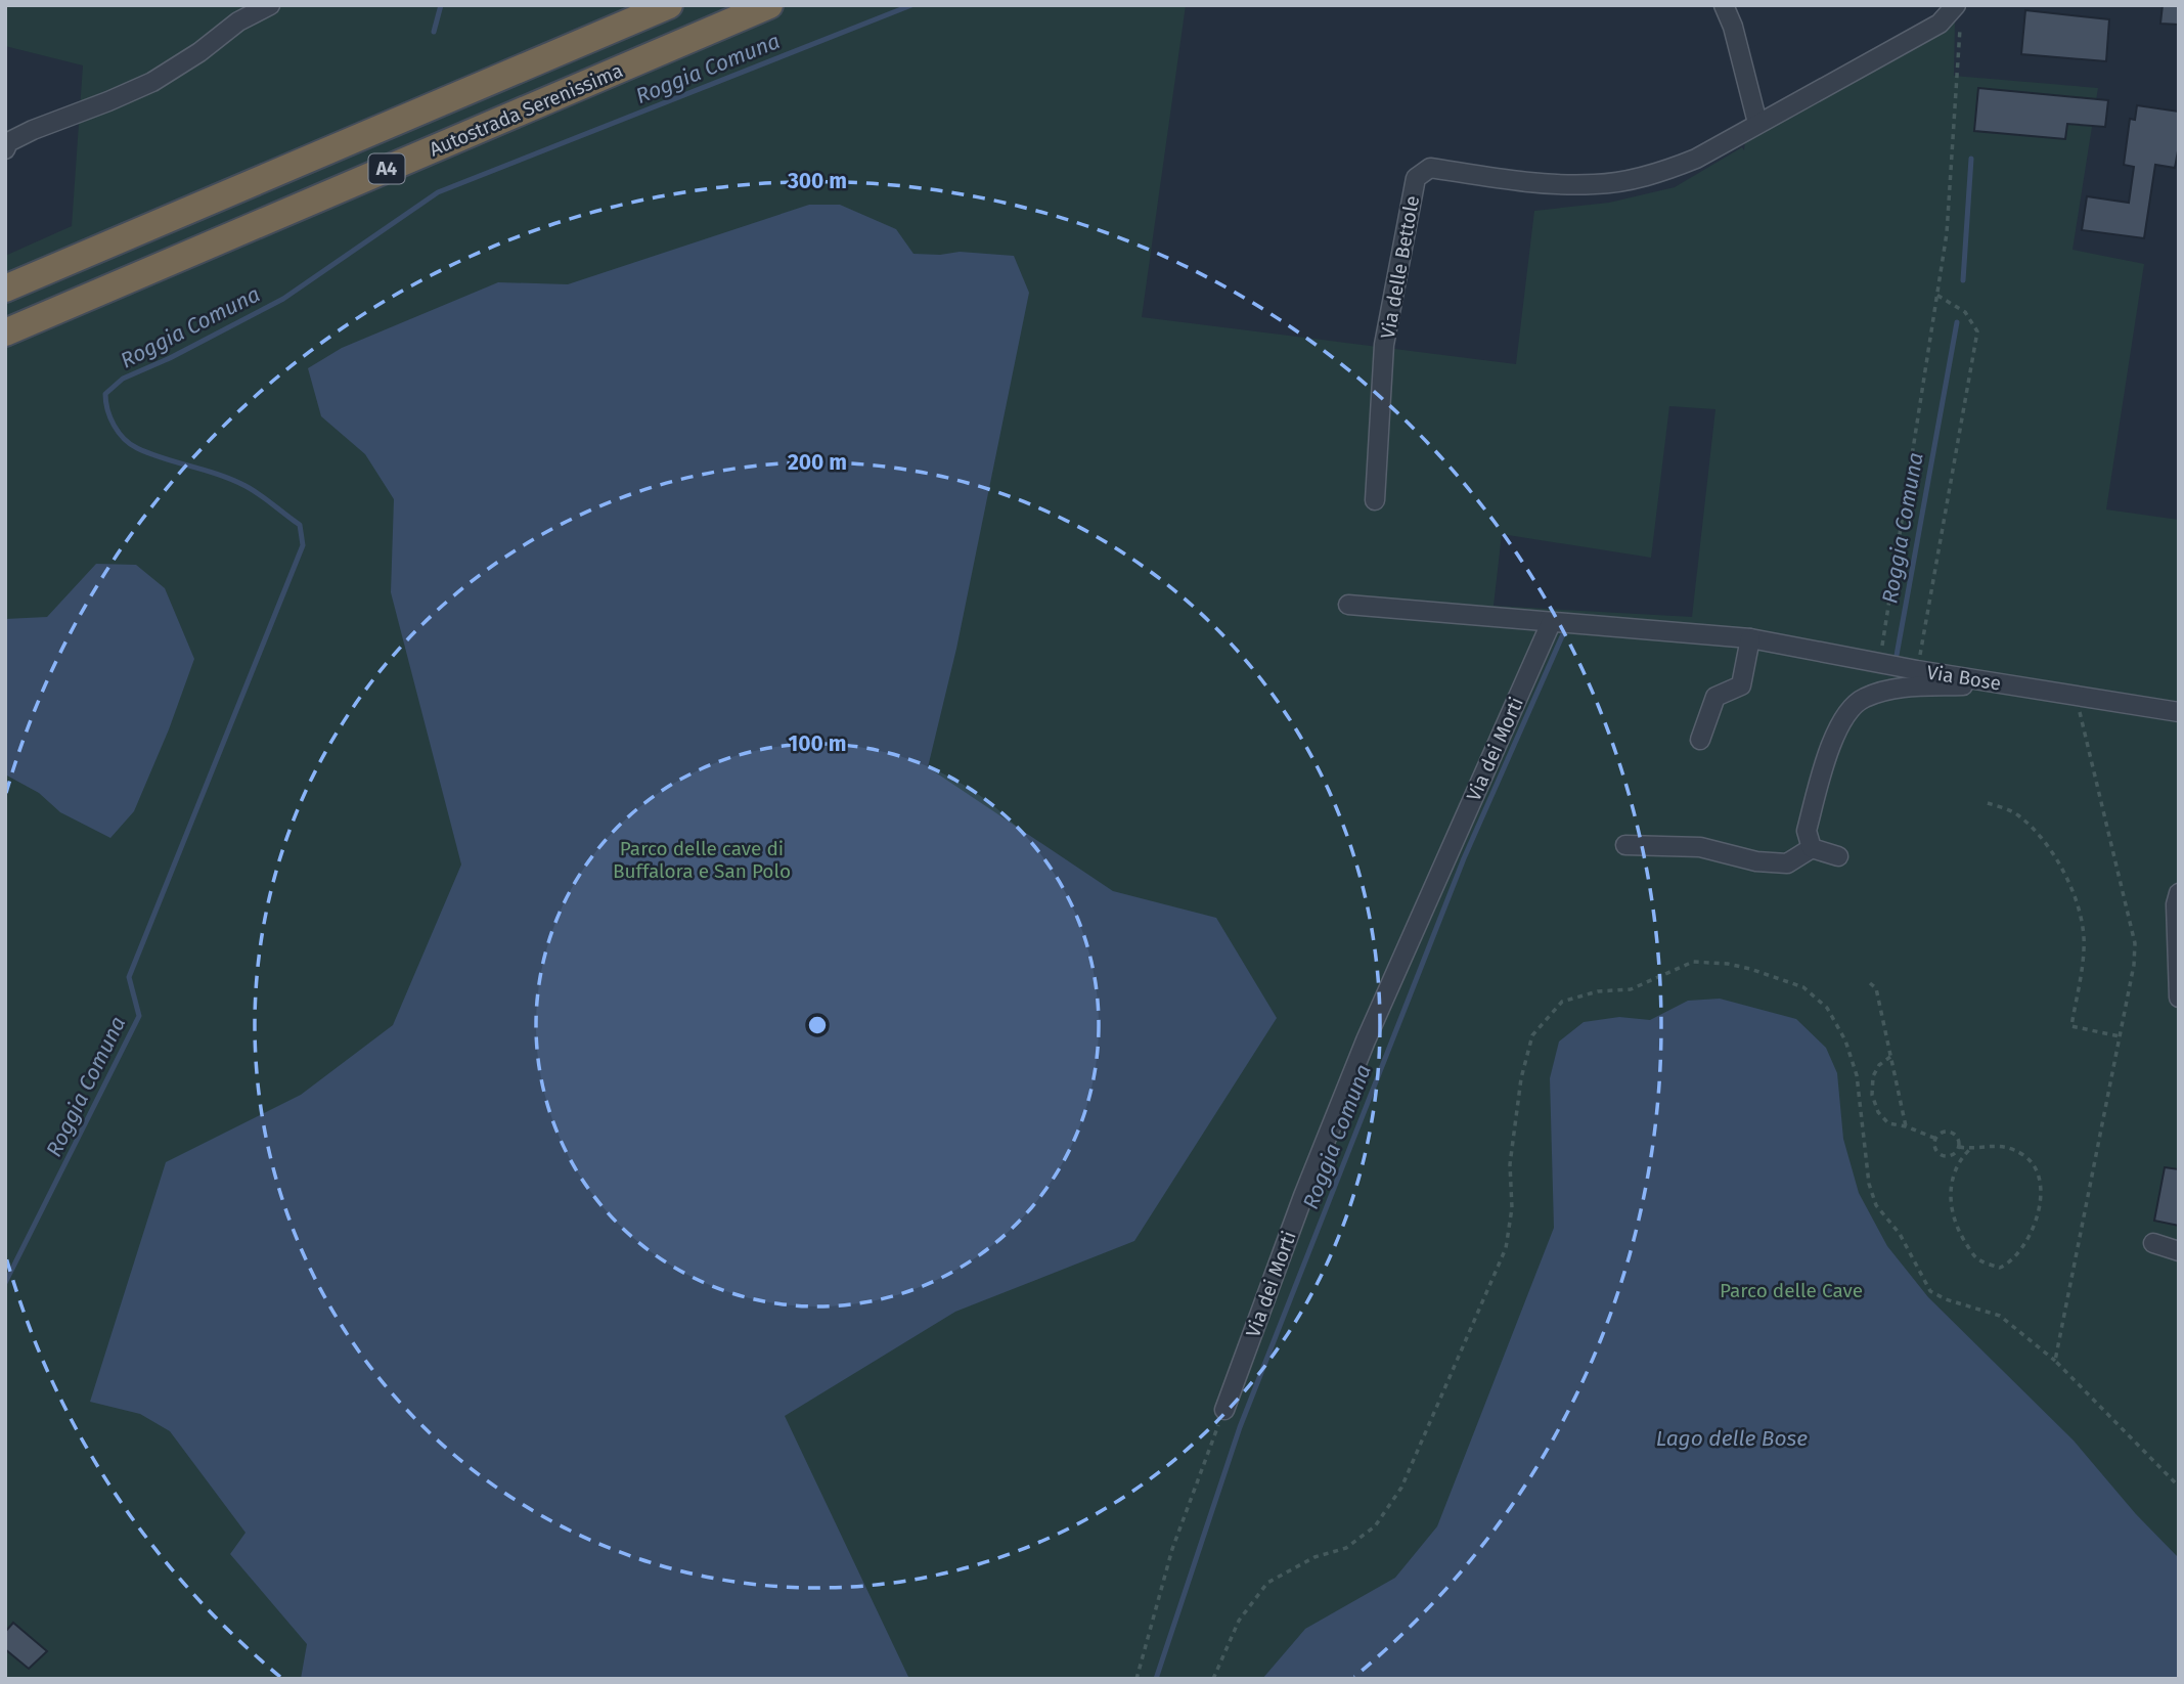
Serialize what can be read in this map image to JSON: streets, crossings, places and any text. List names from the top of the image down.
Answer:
{
  "streets": {
    "highway": ["Autostrada Serenissima", "A4"],
    "street": ["Via delle Bettole", "Via Bose", "Via dei Morti"]
  },
  "crossings": [
    ["Via Bose", "Via dei Morti"]
  ],
  "water": ["Roggia Comuna", "Lago delle Bose"],
  "parks": ["Parco delle cave di Buffalora e San Polo", "Parco delle Cave"],
  "rings": ["300 m", "200 m", "100 m"]
}
